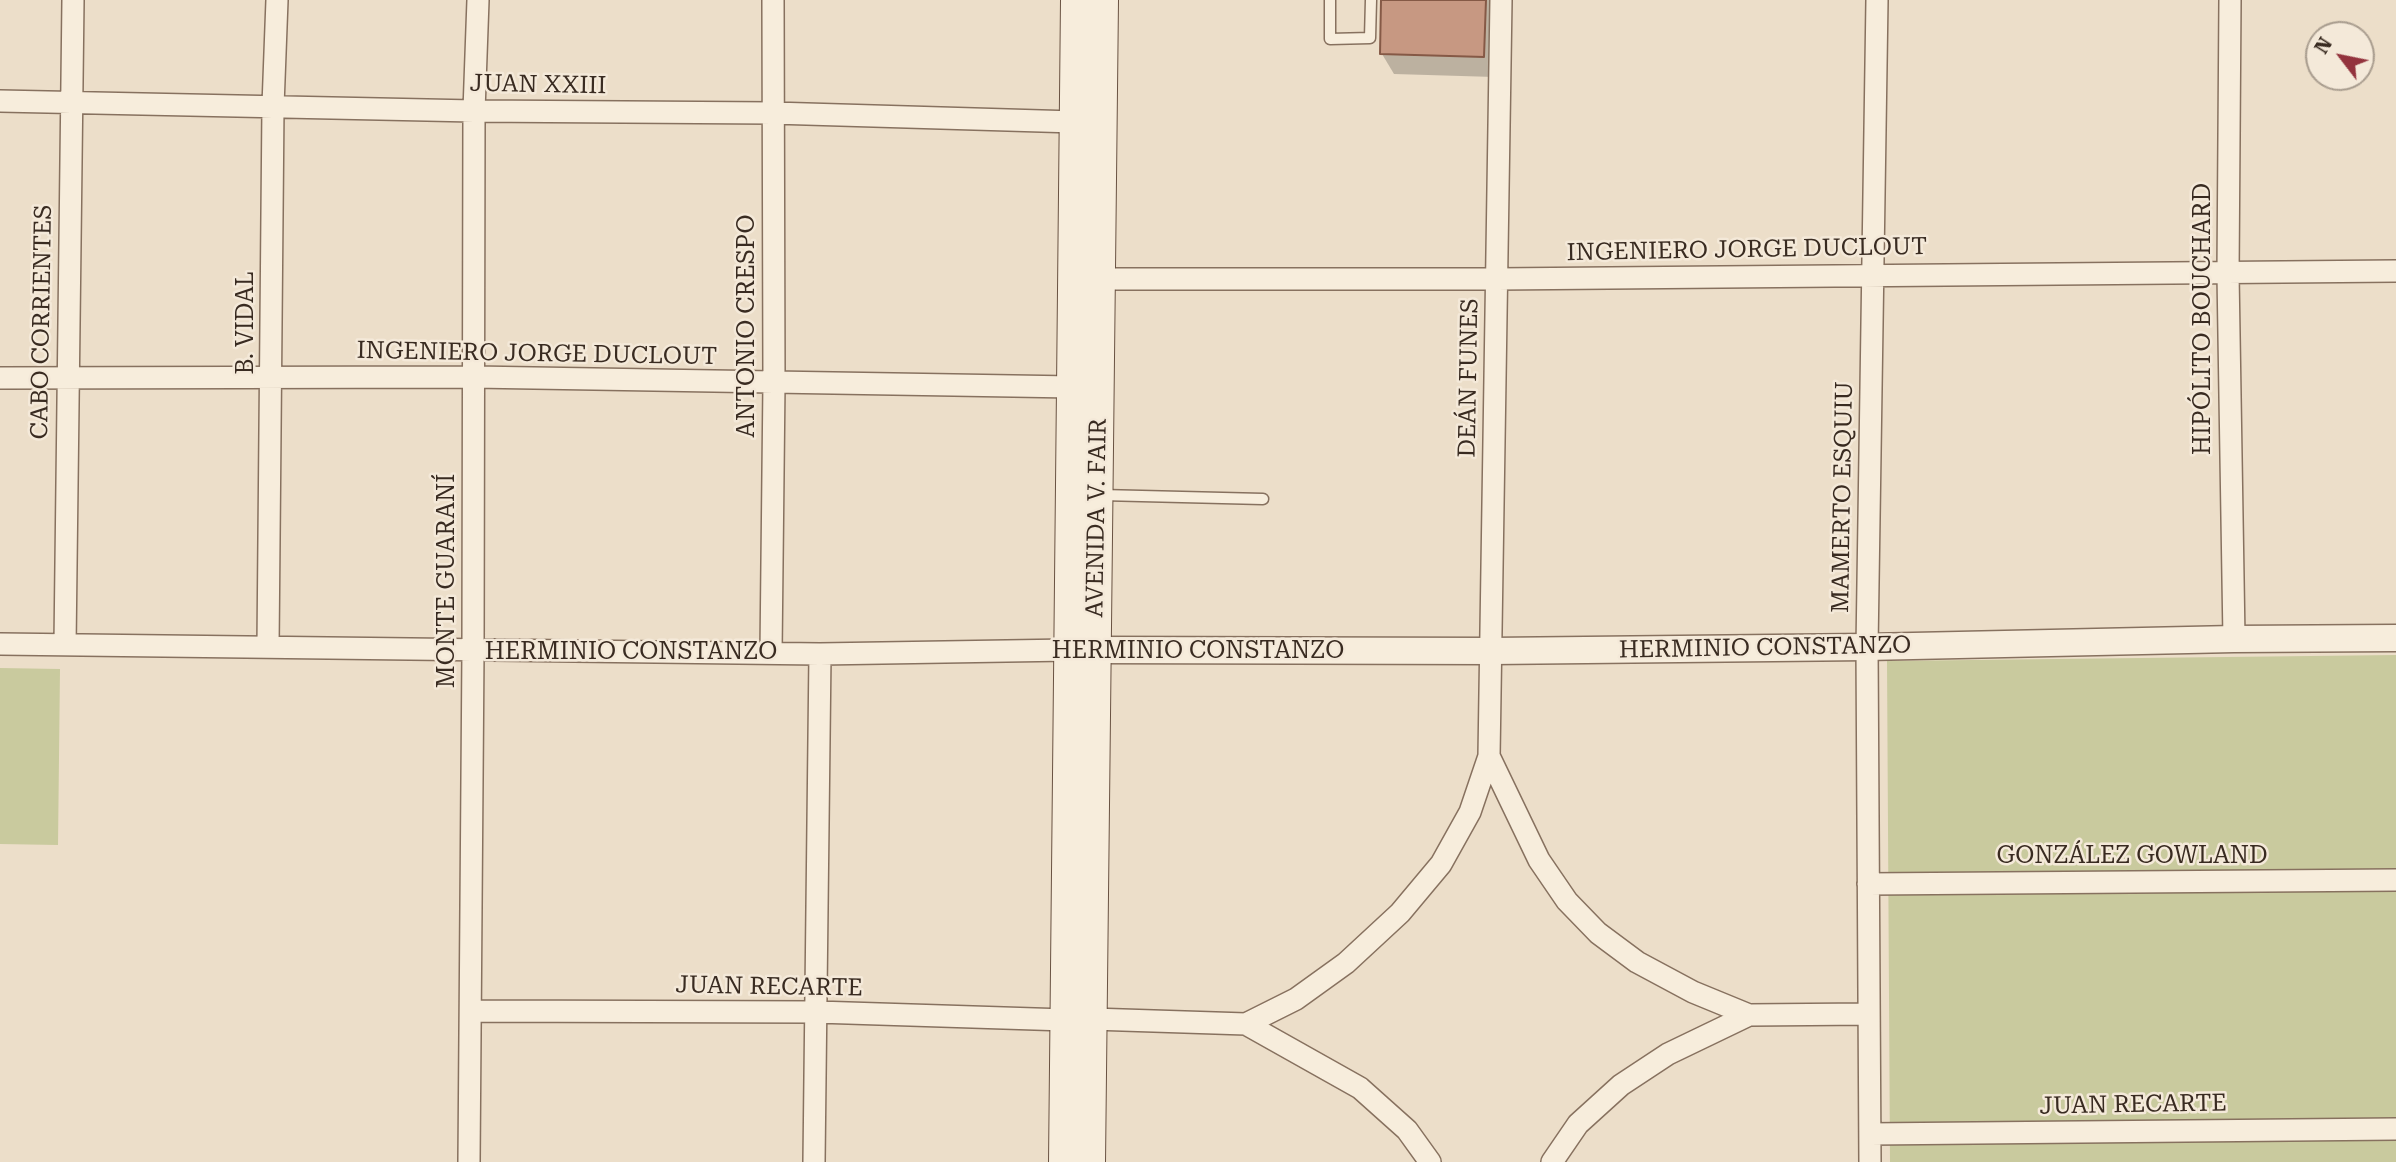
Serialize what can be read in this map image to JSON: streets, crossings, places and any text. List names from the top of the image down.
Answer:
{
  "streets": {
    "main road": ["AVENIDA V. FAIR"],
    "street": [
      "JUAN XXIII",
      "INGENIERO JORGE DUCLOUT",
      "HIPÓLITO BOUCHARD",
      "CABO CORRIENTES",
      "B. VIDAL",
      "ANTONIO CRESPO",
      "DEÁN FUNES",
      "MAMERTO ESQUIU",
      "MONTE GUARANÍ",
      "HERMINIO CONSTANZO",
      "GONZÁLEZ GOWLAND",
      "JUAN RECARTE"
    ]
  },
  "crossings": [
    ["JUAN XXIII", "CABO CORRIENTES"],
    ["JUAN XXIII", "B. VIDAL"],
    ["JUAN XXIII", "ANTONIO CRESPO"],
    ["JUAN XXIII", "AVENIDA V. FAIR"],
    ["JUAN XXIII", "MONTE GUARANÍ"],
    ["INGENIERO JORGE DUCLOUT", "HIPÓLITO BOUCHARD"],
    ["INGENIERO JORGE DUCLOUT", "CABO CORRIENTES"],
    ["INGENIERO JORGE DUCLOUT", "B. VIDAL"],
    ["INGENIERO JORGE DUCLOUT", "ANTONIO CRESPO"],
    ["INGENIERO JORGE DUCLOUT", "DEÁN FUNES"],
    ["INGENIERO JORGE DUCLOUT", "MAMERTO ESQUIU"],
    ["INGENIERO JORGE DUCLOUT", "AVENIDA V. FAIR"],
    ["INGENIERO JORGE DUCLOUT", "MONTE GUARANÍ"],
    ["HIPÓLITO BOUCHARD", "HERMINIO CONSTANZO"],
    ["CABO CORRIENTES", "HERMINIO CONSTANZO"],
    ["B. VIDAL", "HERMINIO CONSTANZO"],
    ["ANTONIO CRESPO", "HERMINIO CONSTANZO"],
    ["DEÁN FUNES", "HERMINIO CONSTANZO"],
    ["MAMERTO ESQUIU", "HERMINIO CONSTANZO"],
    ["MAMERTO ESQUIU", "GONZÁLEZ GOWLAND"],
    ["MAMERTO ESQUIU", "JUAN RECARTE"],
    ["AVENIDA V. FAIR", "HERMINIO CONSTANZO"],
    ["AVENIDA V. FAIR", "JUAN RECARTE"],
    ["MONTE GUARANÍ", "HERMINIO CONSTANZO"],
    ["MONTE GUARANÍ", "JUAN RECARTE"]
  ],
  "north": "top left"
}
